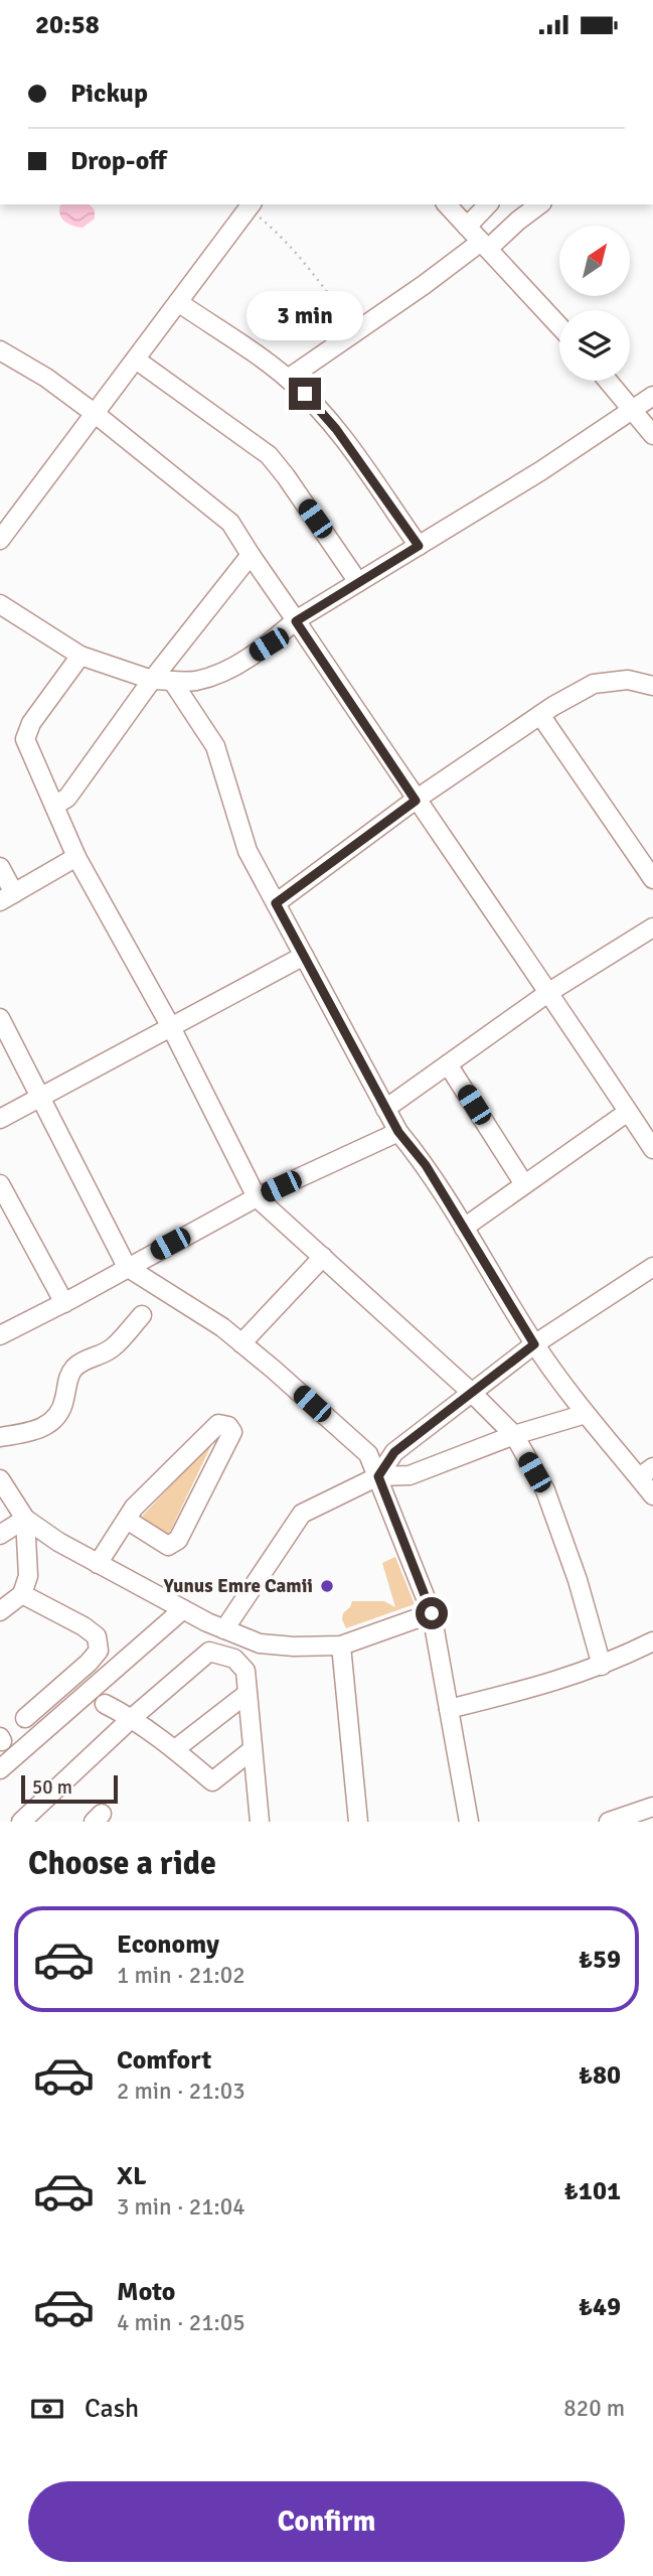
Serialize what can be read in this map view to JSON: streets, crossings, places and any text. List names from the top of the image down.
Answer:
{
  "places": ["Yunus Emre Camii"],
  "scale_bar": "50 m",
  "north": "top right",
  "page": {
    "status": "20:58",
    "banner": ["Pickup", "Drop-off"],
    "bubble": "3 min",
    "scale": "50 m",
    "heading": "Choose a ride",
    "list": [
      {
        "name": "Economy",
        "note": "1 min · 21:02",
        "value": "₺59"
      },
      {
        "name": "Comfort",
        "note": "2 min · 21:03",
        "value": "₺80"
      },
      {
        "name": "XL",
        "note": "3 min · 21:04",
        "value": "₺101"
      },
      {
        "name": "Moto",
        "note": "4 min · 21:05",
        "value": "₺49"
      }
    ],
    "pay": ["Cash", "820 m"],
    "buttons": "Confirm"
  }
}
